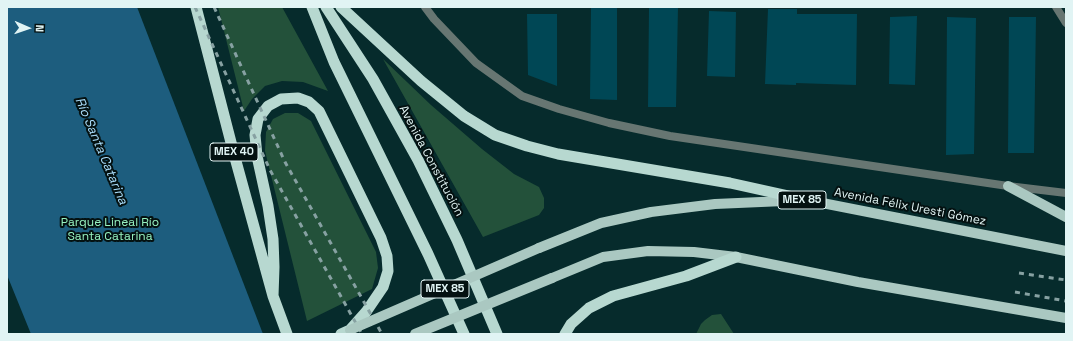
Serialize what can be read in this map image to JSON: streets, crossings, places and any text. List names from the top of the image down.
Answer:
{
  "streets": {
    "highway": ["MEX 40", "Avenida Constitución"],
    "main road": ["MEX 85", "Avenida Félix Uresti Gómez"]
  },
  "water": ["Río Santa Catarina"],
  "parks": ["Parque Lineal Río Santa Catarina"],
  "north": "right"
}
